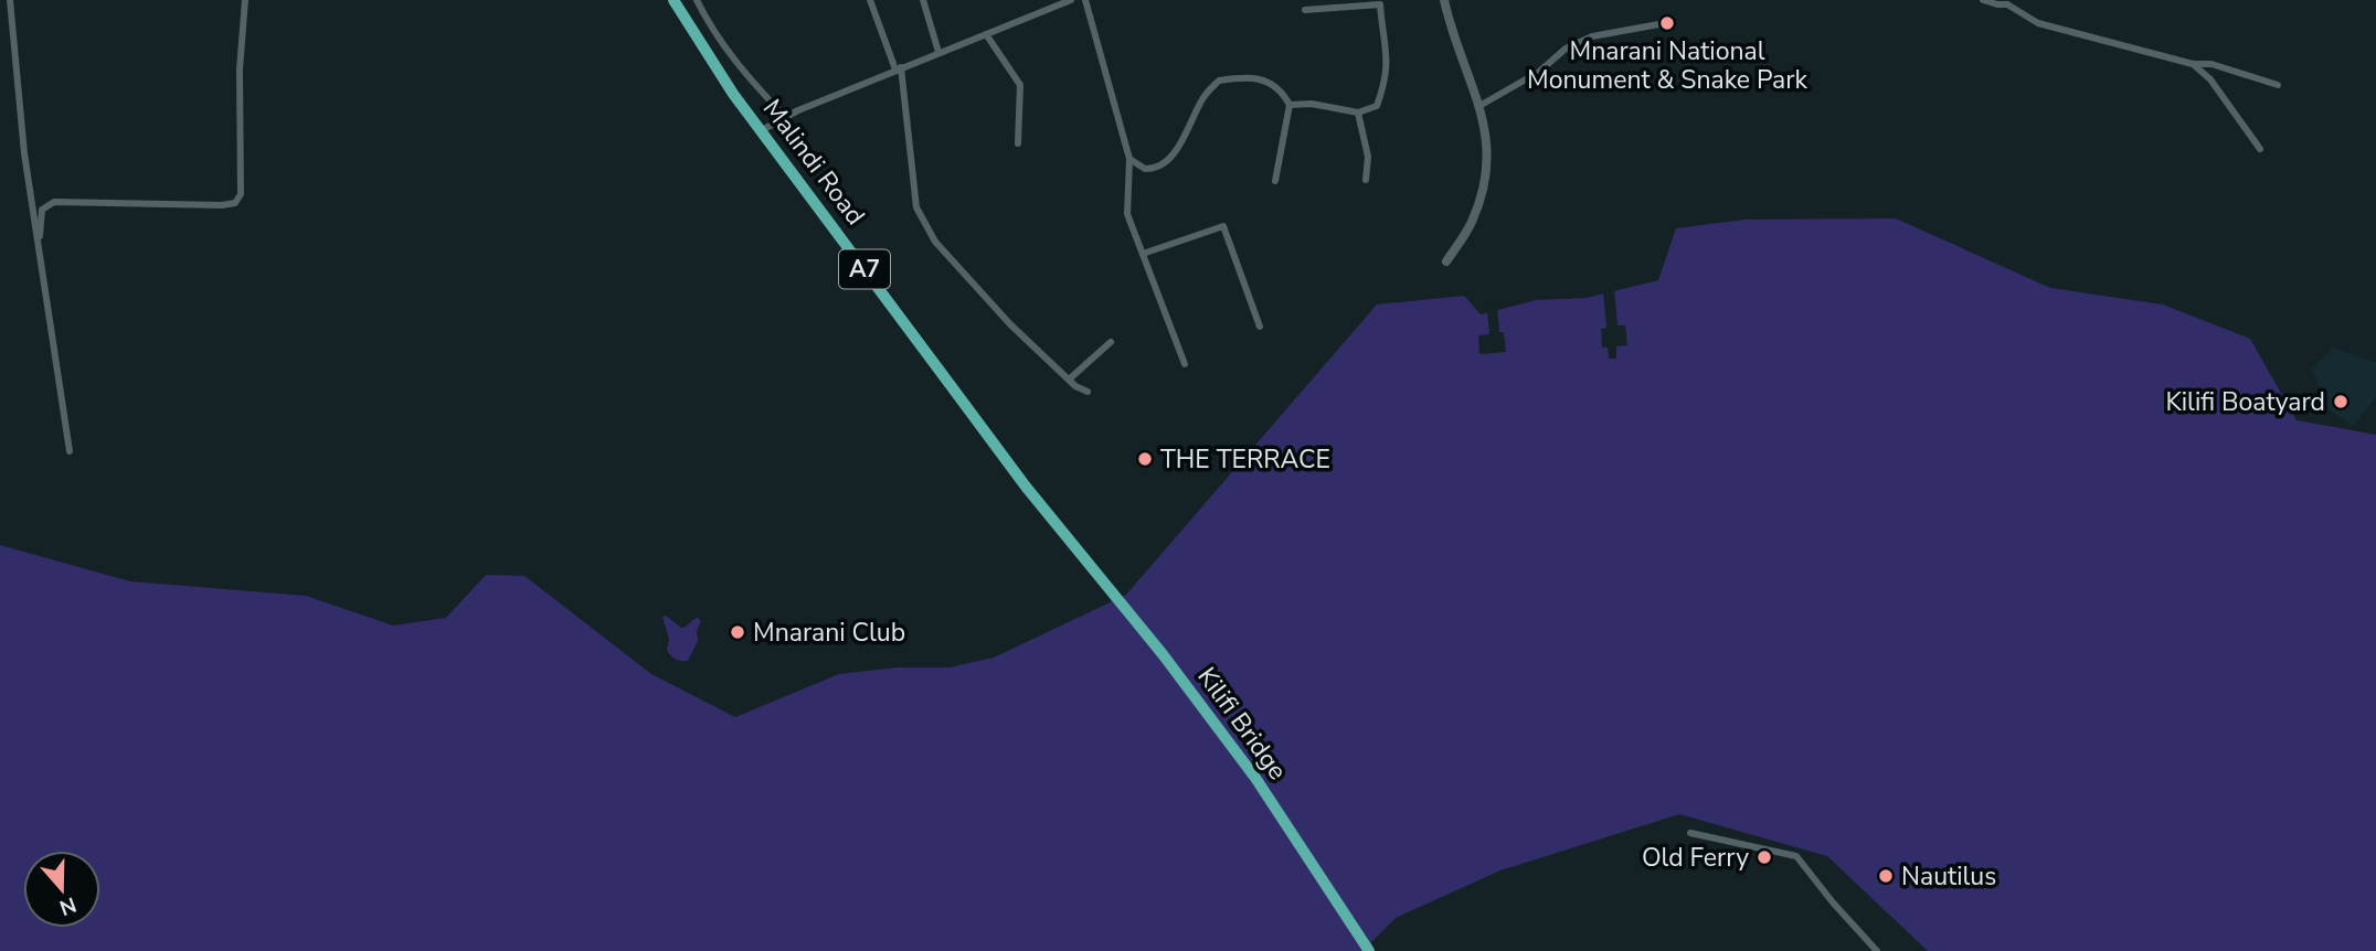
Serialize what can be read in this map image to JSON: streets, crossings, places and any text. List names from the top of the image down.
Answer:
{
  "streets": {
    "highway": ["Malindi Road", "A7", "Kilifi Bridge"]
  },
  "crossings": [
    ["Malindi Road", "Kilifi Bridge"]
  ],
  "places": [
    "Mnarani National Monument & Snake Park",
    "Kilifi Boatyard",
    "THE TERRACE",
    "Mnarani Club",
    "Old Ferry",
    "Nautilus"
  ],
  "north": "bottom"
}
